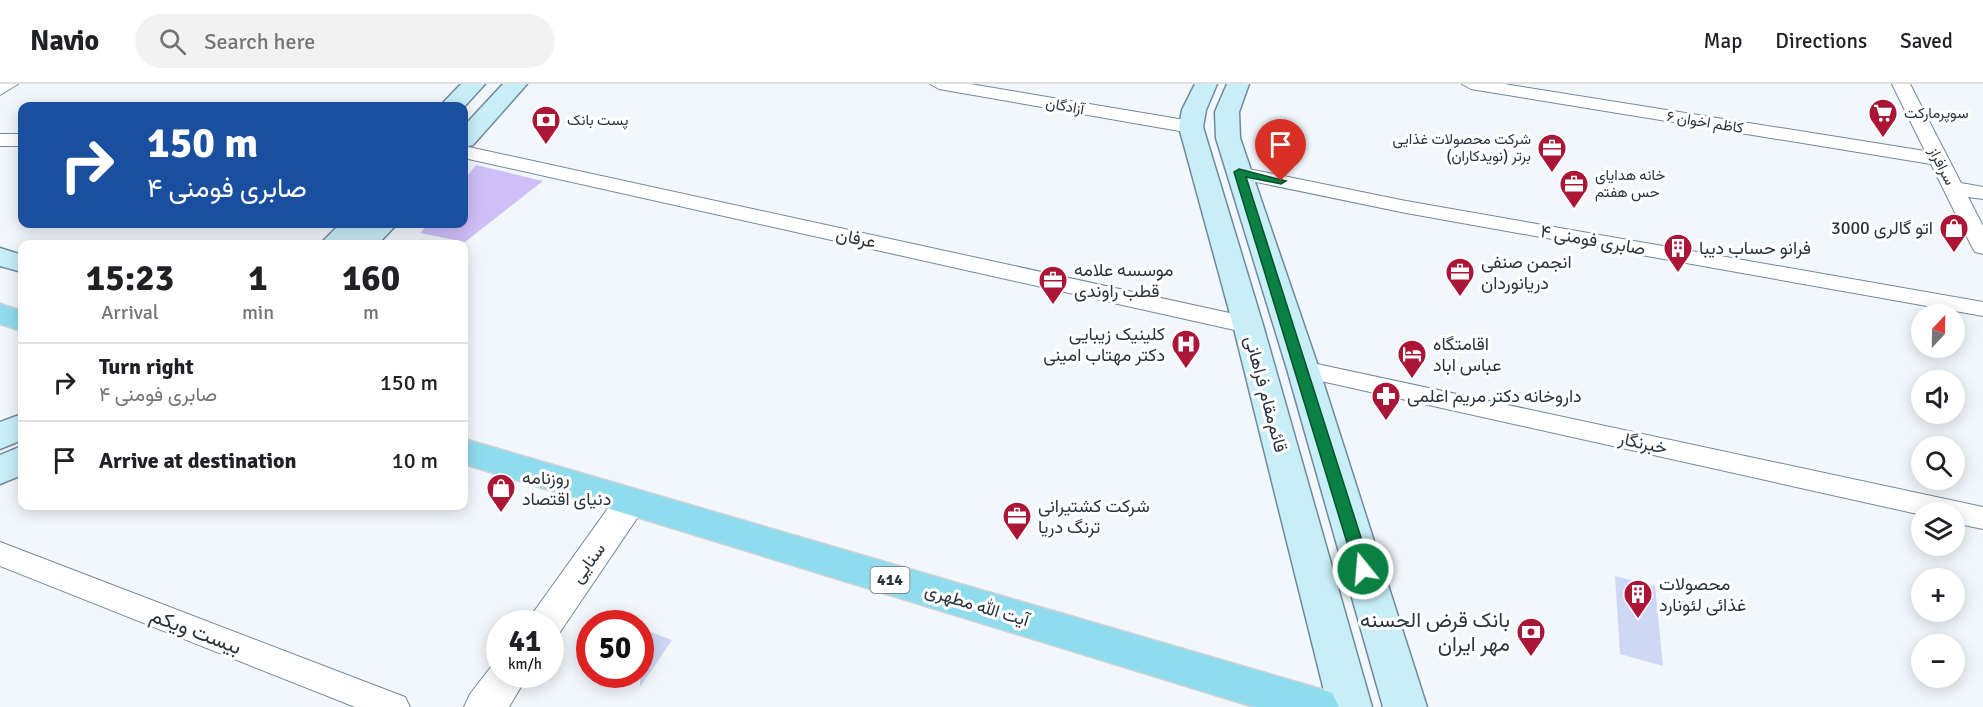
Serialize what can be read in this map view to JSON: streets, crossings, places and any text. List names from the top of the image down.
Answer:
{
  "streets": {
    "main road": ["قائم‌مقام فراهانی", "414", "آیت الله مطهری"],
    "street": [
      "آزادگان",
      "کاظم اخوان ۶",
      "سرافراز",
      "عرفان",
      "صابری فومنی ۴",
      "خبرنگار",
      "سنایی",
      "بیست ویکم"
    ]
  },
  "crossings": [
    ["آزادگان", "قائم‌مقام فراهانی"],
    ["کاظم اخوان ۶", "سرافراز"],
    ["عرفان", "قائم‌مقام فراهانی"],
    ["سنایی", "آیت الله مطهری"]
  ],
  "places": {
    "supermarket": ["سوپرمارکت"],
    "bank": ["پست بانک", "بانک قرض الحسنه مهر ایران"],
    "office": [
      "شرکت محصولات غذایی برتر (نویدکاران)",
      "خانه هدایای حس هفتم",
      "انجمن صنفی دریانوردان",
      "موسسه علامه قطب راوندی",
      "شرکت کشتیرانی ترنگ دریا"
    ],
    "shop": ["اتو گالری 3000", "روزنامه دنیای اقتصاد"],
    "building": ["فرانو حساب دیبا", "محصولات غذائی لئونارد"],
    "hospital": ["کلینیک زیبایی دکتر مهتاب امینی"],
    "hotel": ["اقامتگاه عباس اباد"],
    "pharmacy": ["داروخانه دکتر مریم اعلمی"]
  },
  "north": "top",
  "page": {
    "header": "Navio",
    "search": "Search here",
    "nav": ["Map", "Directions", "Saved"],
    "turn": ["150 m", "صابری فومنی ۴"],
    "eta": [
      "15:23",
      "Arrival",
      "1",
      "min",
      "160",
      "m"
    ],
    "map_buttons": ["+", "−"],
    "list": [
      {
        "name": "Turn right",
        "note": "صابری فومنی ۴",
        "value": "150 m"
      },
      {
        "name": "Arrive at destination",
        "value": "10 m"
      }
    ],
    "speed": "41 km/h",
    "limit": "50"
  }
}
